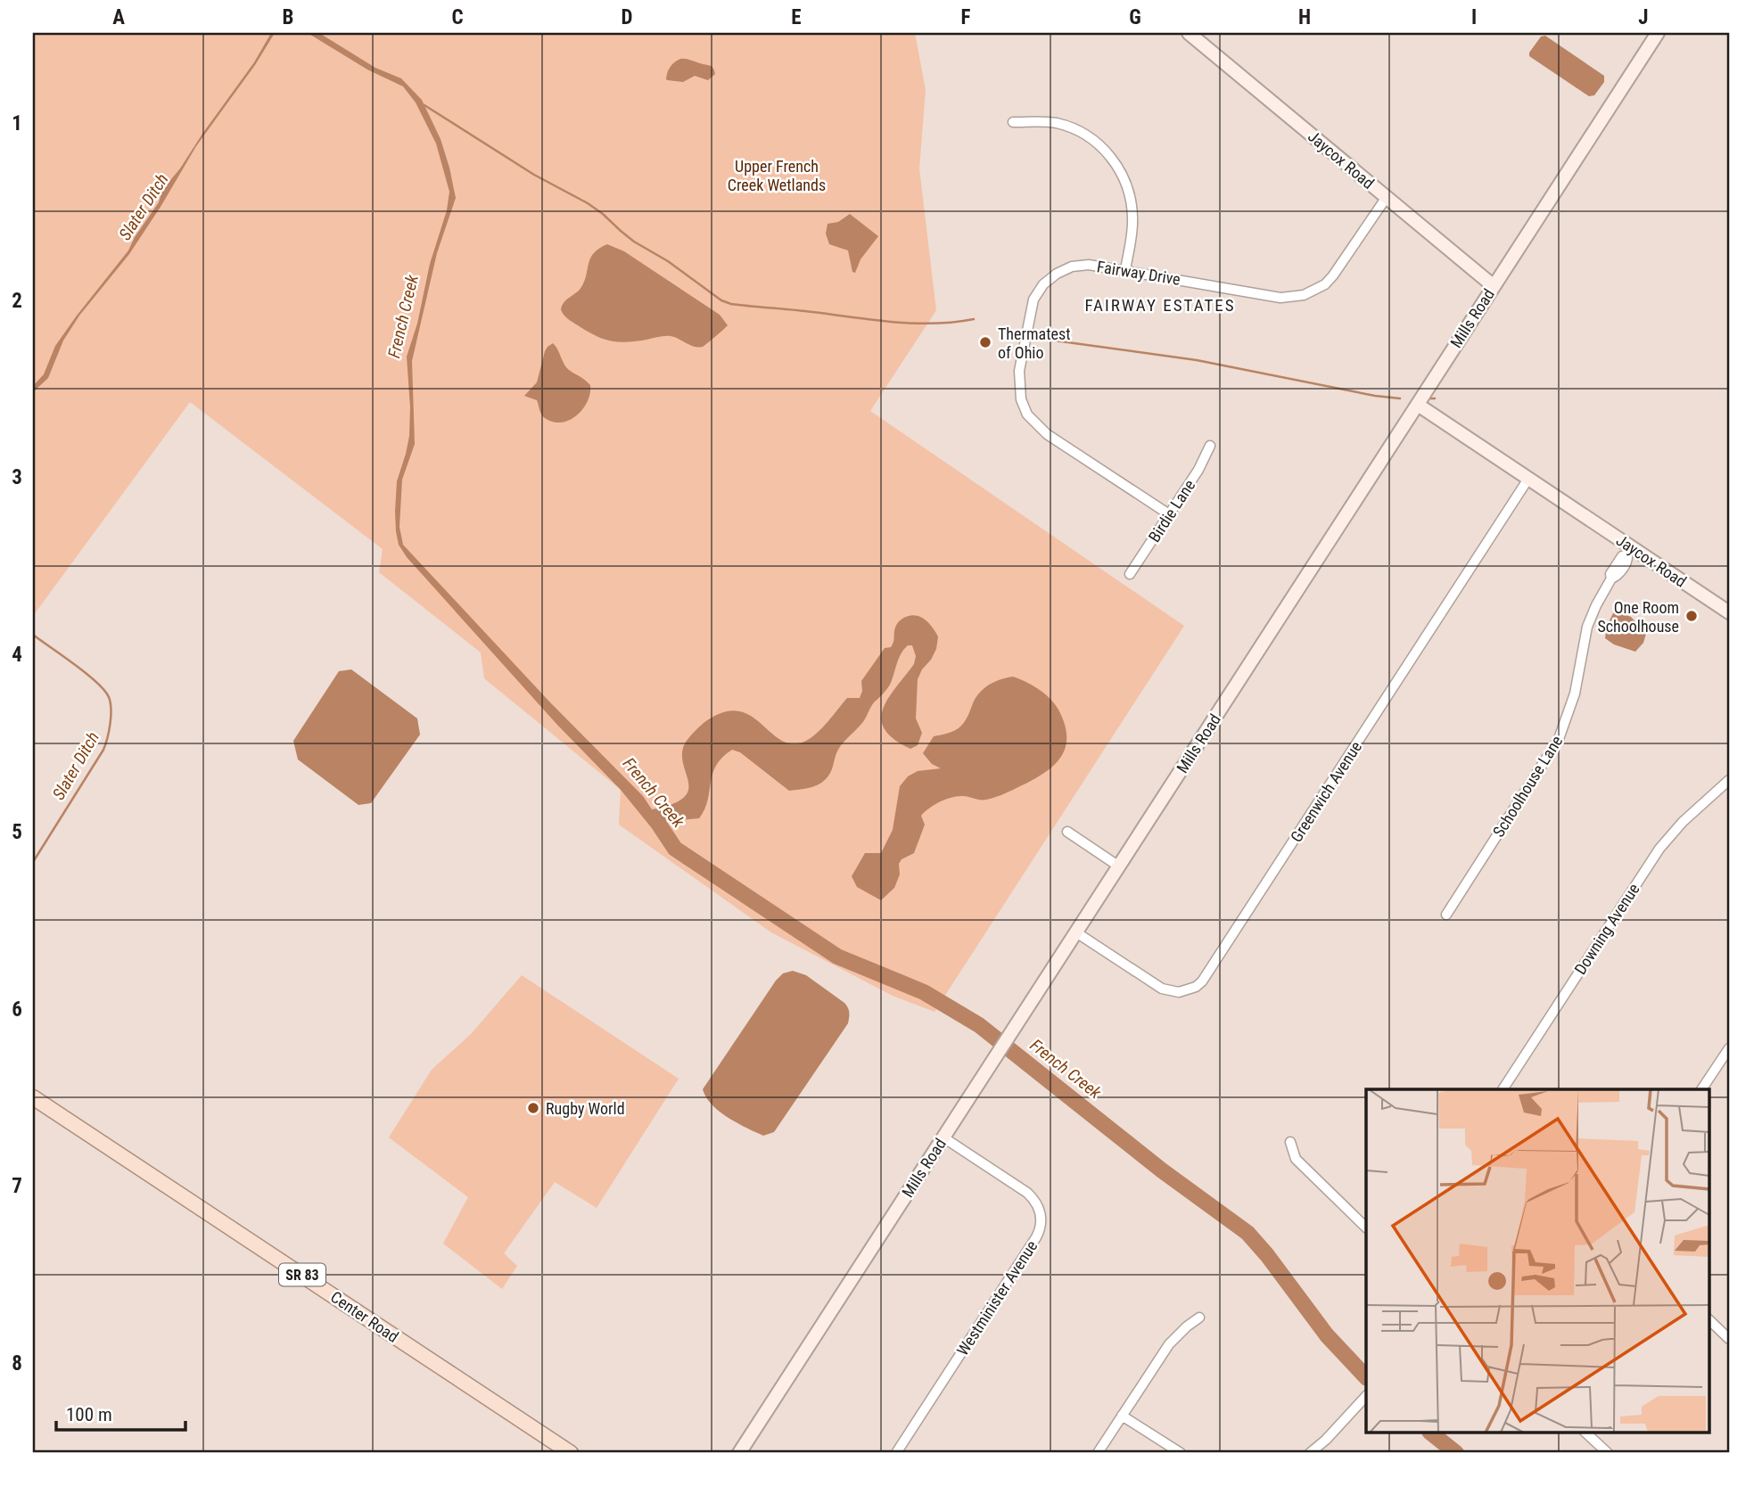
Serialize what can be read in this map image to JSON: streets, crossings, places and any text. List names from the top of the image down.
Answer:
{
  "streets": {
    "main road": ["SR 83", "Center Road"],
    "street": [
      "Jaycox Road",
      "Fairway Drive",
      "Mills Road",
      "Birdie Lane",
      "Schoolhouse Lane",
      "Greenwich Avenue",
      "Downing Avenue",
      "Westminister Avenue"
    ]
  },
  "crossings": [
    ["Jaycox Road", "Fairway Drive"],
    ["Jaycox Road", "Mills Road"],
    ["Jaycox Road", "Schoolhouse Lane"],
    ["Jaycox Road", "Greenwich Avenue"],
    ["Fairway Drive", "Birdie Lane"],
    ["Mills Road", "Greenwich Avenue"],
    ["Mills Road", "Westminister Avenue"]
  ],
  "districts": ["FAIRWAY ESTATES"],
  "water": ["Slater Ditch", "French Creek"],
  "parks": ["Upper French Creek Wetlands"],
  "places": ["Thermatest of Ohio", "One Room Schoolhouse", "Rugby World"],
  "scale_bar": "100 m",
  "grid": {
    "columns": [
      "A",
      "B",
      "C",
      "D",
      "E",
      "F",
      "G",
      "H",
      "I",
      "J"
    ],
    "rows": [
      "1",
      "2",
      "3",
      "4",
      "5",
      "6",
      "7",
      "8"
    ]
  }
}
